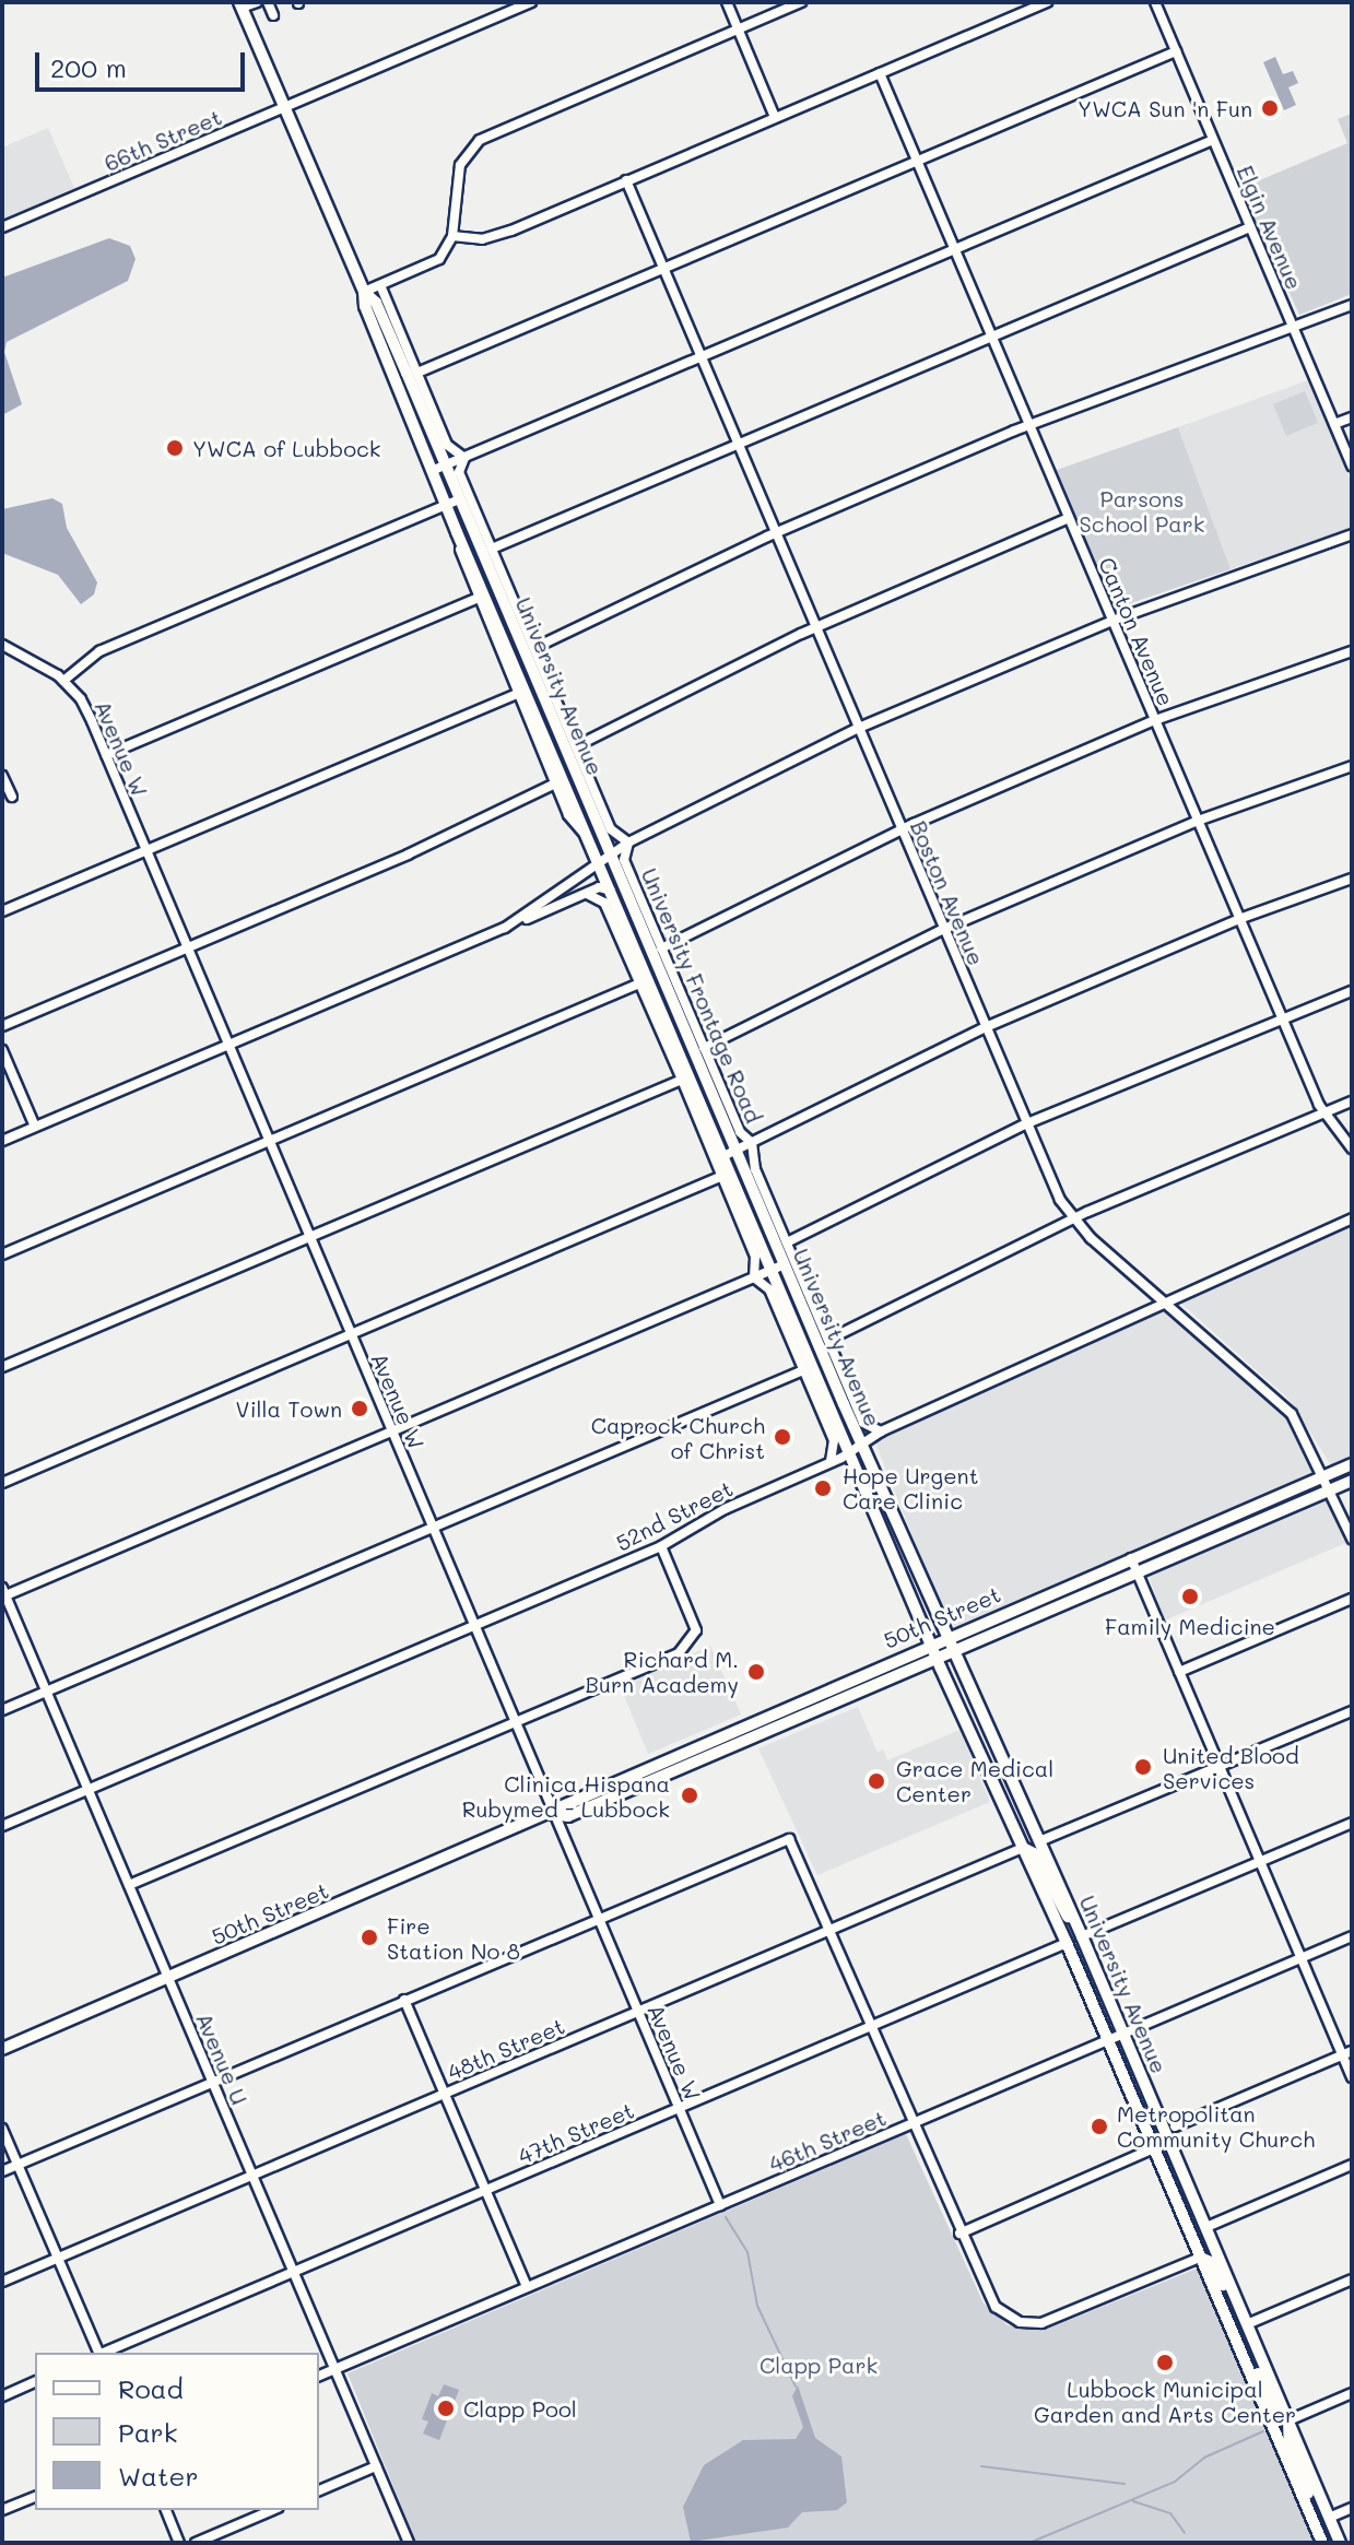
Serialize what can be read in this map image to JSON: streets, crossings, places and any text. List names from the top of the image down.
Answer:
{
  "streets": {
    "main road": ["University Avenue", "50th Street"],
    "street": [
      "66th Street",
      "Elgin Avenue",
      "Canton Avenue",
      "Avenue W",
      "Boston Avenue",
      "University Frontage Road",
      "52nd Street",
      "48th Street",
      "Avenue U",
      "47th Street",
      "46th Street"
    ]
  },
  "crossings": [
    ["66th Street", "University Avenue"],
    ["University Avenue", "52nd Street"],
    ["University Avenue", "50th Street"],
    ["University Avenue", "48th Street"],
    ["University Avenue", "47th Street"],
    ["University Avenue", "46th Street"],
    ["Avenue W", "52nd Street"],
    ["Avenue W", "50th Street"],
    ["Avenue W", "48th Street"],
    ["Avenue W", "47th Street"],
    ["Avenue W", "46th Street"],
    ["Boston Avenue", "52nd Street"],
    ["Boston Avenue", "50th Street"],
    ["University Frontage Road", "52nd Street"],
    ["52nd Street", "Avenue U"],
    ["50th Street", "Avenue U"],
    ["48th Street", "Avenue U"],
    ["Avenue U", "47th Street"],
    ["Avenue U", "46th Street"]
  ],
  "parks": ["Parsons School Park", "Clapp Park"],
  "places": [
    "YWCA Sun 'n Fun",
    "YWCA of Lubbock",
    "Villa Town",
    "Caprock Church of Christ",
    "Hope Urgent Care Clinic",
    "Family Medicine",
    "Richard M. Burn Academy",
    "United Blood Services",
    "Grace Medical Center",
    "Clinica Hispana Rubymed - Lubbock",
    "Fire Station No 8",
    "Metropolitan Community Church",
    "Lubbock Municipal Garden and Arts Center",
    "Clapp Pool"
  ],
  "legend": ["Road", "Park", "Water"],
  "scale_bar": "200 m"
}
